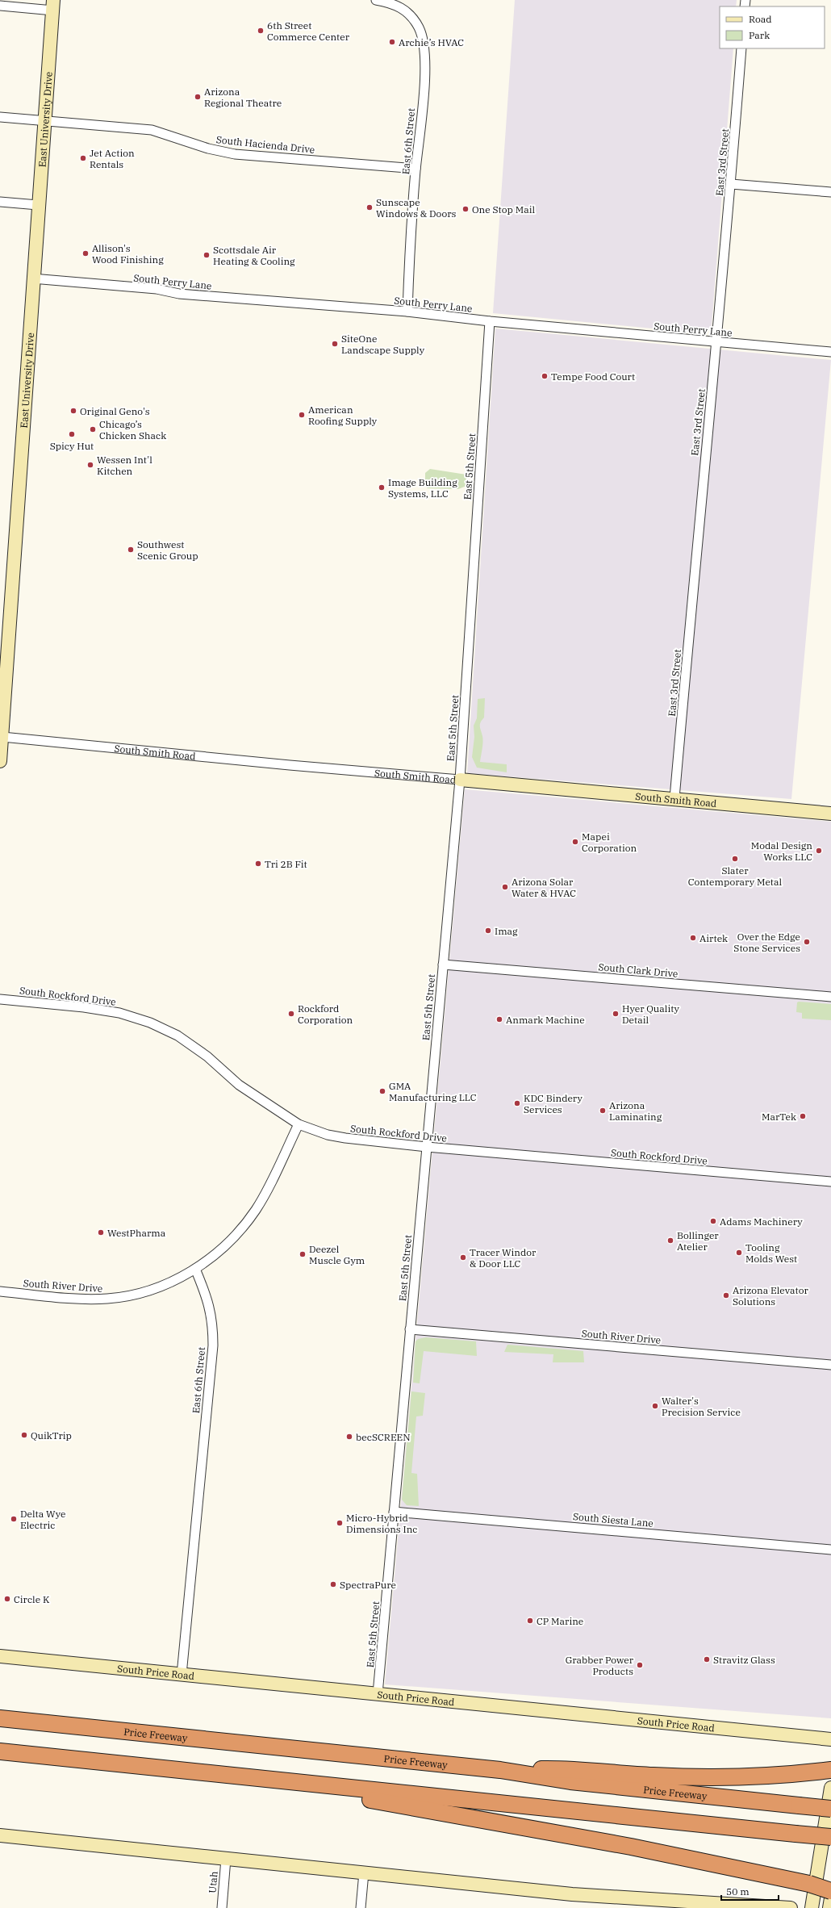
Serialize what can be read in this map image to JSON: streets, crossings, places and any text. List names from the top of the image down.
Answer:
{
  "streets": {
    "highway": ["Price Freeway"],
    "main road": ["East University Drive", "South Smith Road", "South Price Road"],
    "street": [
      "East 6th Street",
      "South Hacienda Drive",
      "East 3rd Street",
      "South Perry Lane",
      "East 5th Street",
      "South Clark Drive",
      "South Rockford Drive",
      "South River Drive",
      "South Siesta Lane",
      "Utah"
    ]
  },
  "crossings": [
    ["East University Drive", "South Hacienda Drive"],
    ["East University Drive", "South Perry Lane"],
    ["East University Drive", "South Smith Road"],
    ["East 6th Street", "South Hacienda Drive"],
    ["East 6th Street", "South Perry Lane"],
    ["East 6th Street", "South River Drive"],
    ["East 6th Street", "South Price Road"],
    ["East 3rd Street", "South Perry Lane"],
    ["East 3rd Street", "South Smith Road"],
    ["South Perry Lane", "East 5th Street"],
    ["East 5th Street", "South Smith Road"],
    ["East 5th Street", "South Clark Drive"],
    ["East 5th Street", "South Rockford Drive"],
    ["East 5th Street", "South River Drive"],
    ["East 5th Street", "South Siesta Lane"],
    ["East 5th Street", "South Price Road"]
  ],
  "places": [
    "6th Street Commerce Center",
    "Archie’s HVAC",
    "Arizona Regional Theatre",
    "Jet Action Rentals",
    "Sunscape Windows & Doors",
    "One Stop Mail",
    "Allison's Wood Finishing",
    "Scottsdale Air Heating & Cooling",
    "SiteOne Landscape Supply",
    "Tempe Food Court",
    "Original Geno's",
    "American Roofing Supply",
    "Chicago’s Chicken Shack",
    "Spicy Hut",
    "Wessen Int'l Kitchen",
    "Image Building Systems, LLC",
    "Southwest Scenic Group",
    "Mapei Corporation",
    "Modal Design Works LLC",
    "Slater Contemporary Metal",
    "Tri 2B Fit",
    "Arizona Solar Water & HVAC",
    "Imag",
    "Airtek",
    "Over the Edge Stone Services",
    "Rockford Corporation",
    "Hyer Quality Detail",
    "Anmark Machine",
    "GMA Manufacturing LLC",
    "KDC Bindery Services",
    "Arizona Laminating",
    "MarTek",
    "Adams Machinery",
    "WestPharma",
    "Bollinger Atelier",
    "Tooling Molds West",
    "Deezel Muscle Gym",
    "Tracer Windor & Door LLC",
    "Arizona Elevator Solutions",
    "Walter's Precision Service",
    "QuikTrip",
    "becSCREEN",
    "Delta Wye Electric",
    "Micro-Hybrid Dimensions Inc",
    "SpectraPure",
    "Circle K",
    "CP Marine",
    "Stravitz Glass",
    "Grabber Power Products"
  ],
  "legend": ["Road", "Park"],
  "scale_bar": "50 m"
}
